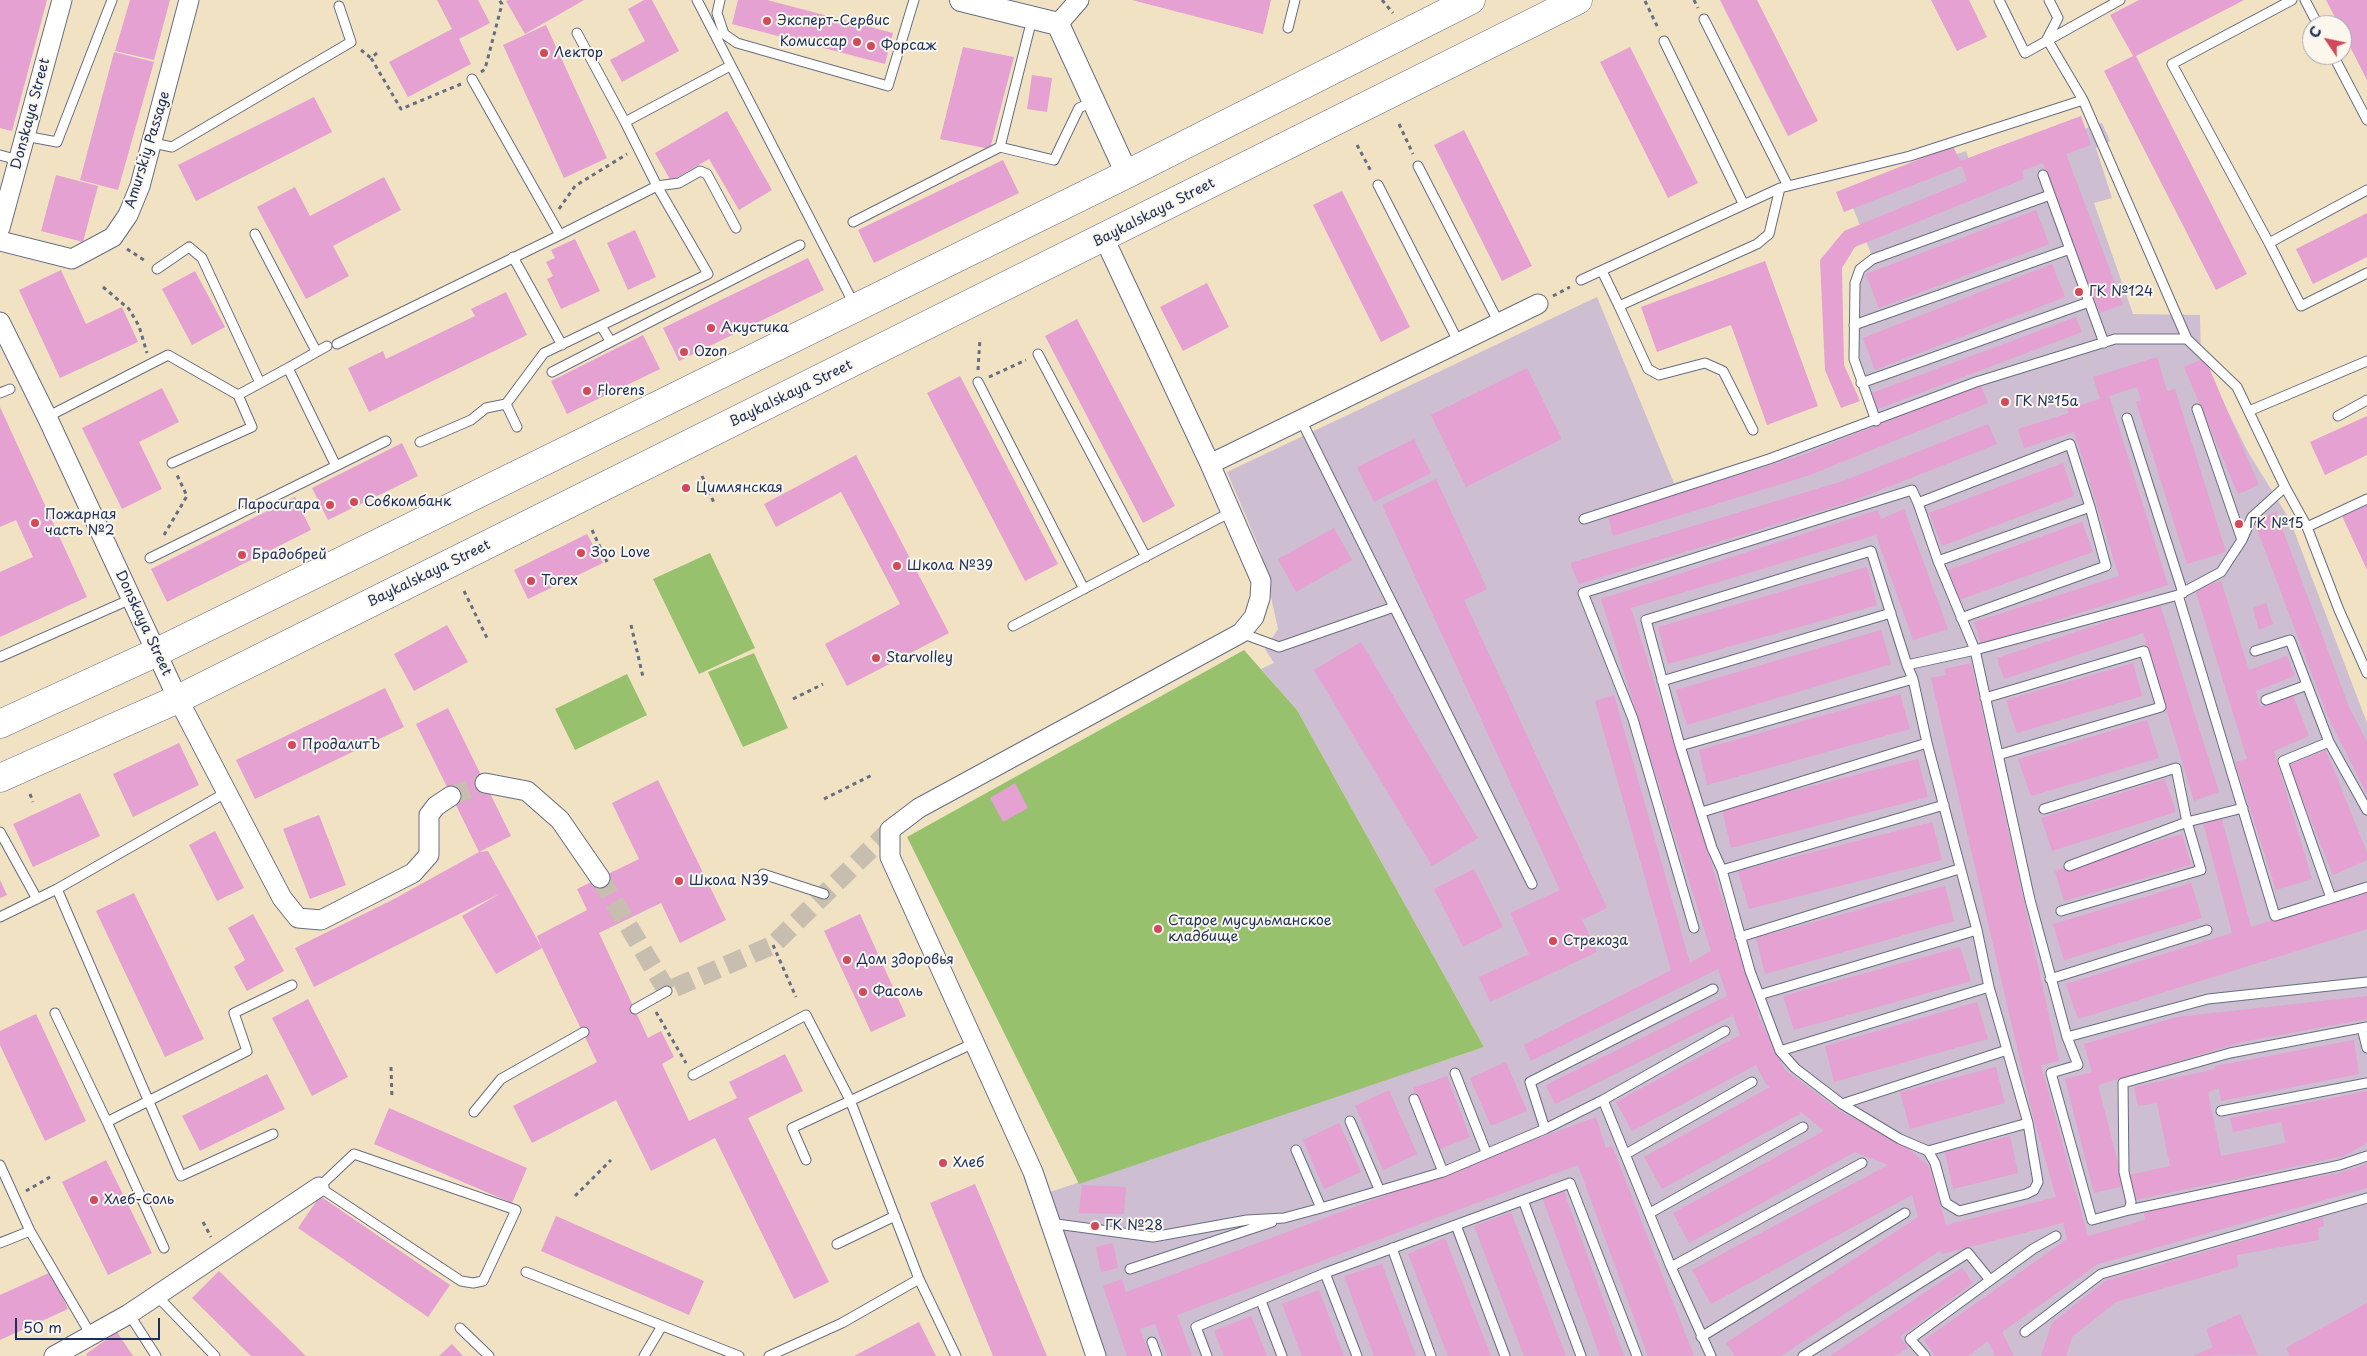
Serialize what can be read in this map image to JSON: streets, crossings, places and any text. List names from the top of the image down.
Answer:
{
  "streets": {
    "main road": ["Baykalskaya Street"],
    "street": ["Donskaya Street", "Amurskiy Passage"]
  },
  "crossings": [
    ["Donskaya Street", "Baykalskaya Street"]
  ],
  "places": [
    "Эксперт-Сервис",
    "Комиссар",
    "Форсаж",
    "Лектор",
    "ГК №124",
    "Акустика",
    "Ozon",
    "Florens",
    "ГК №15а",
    "Цимлянская",
    "Совкомбанк",
    "Паросигара",
    "Пожарная часть №2",
    "ГК №15",
    "Зоо Love",
    "Брадобрей",
    "Школа №39",
    "Torex",
    "Starvolley",
    "ПродалитЪ",
    "Школа N39",
    "Старое мусульманское кладбище",
    "Стрекоза",
    "Дом здоровья",
    "Фасоль",
    "Хлеб",
    "Хлеб-Соль",
    "ГК №28"
  ],
  "scale_bar": "50 m",
  "north": "top left"
}
